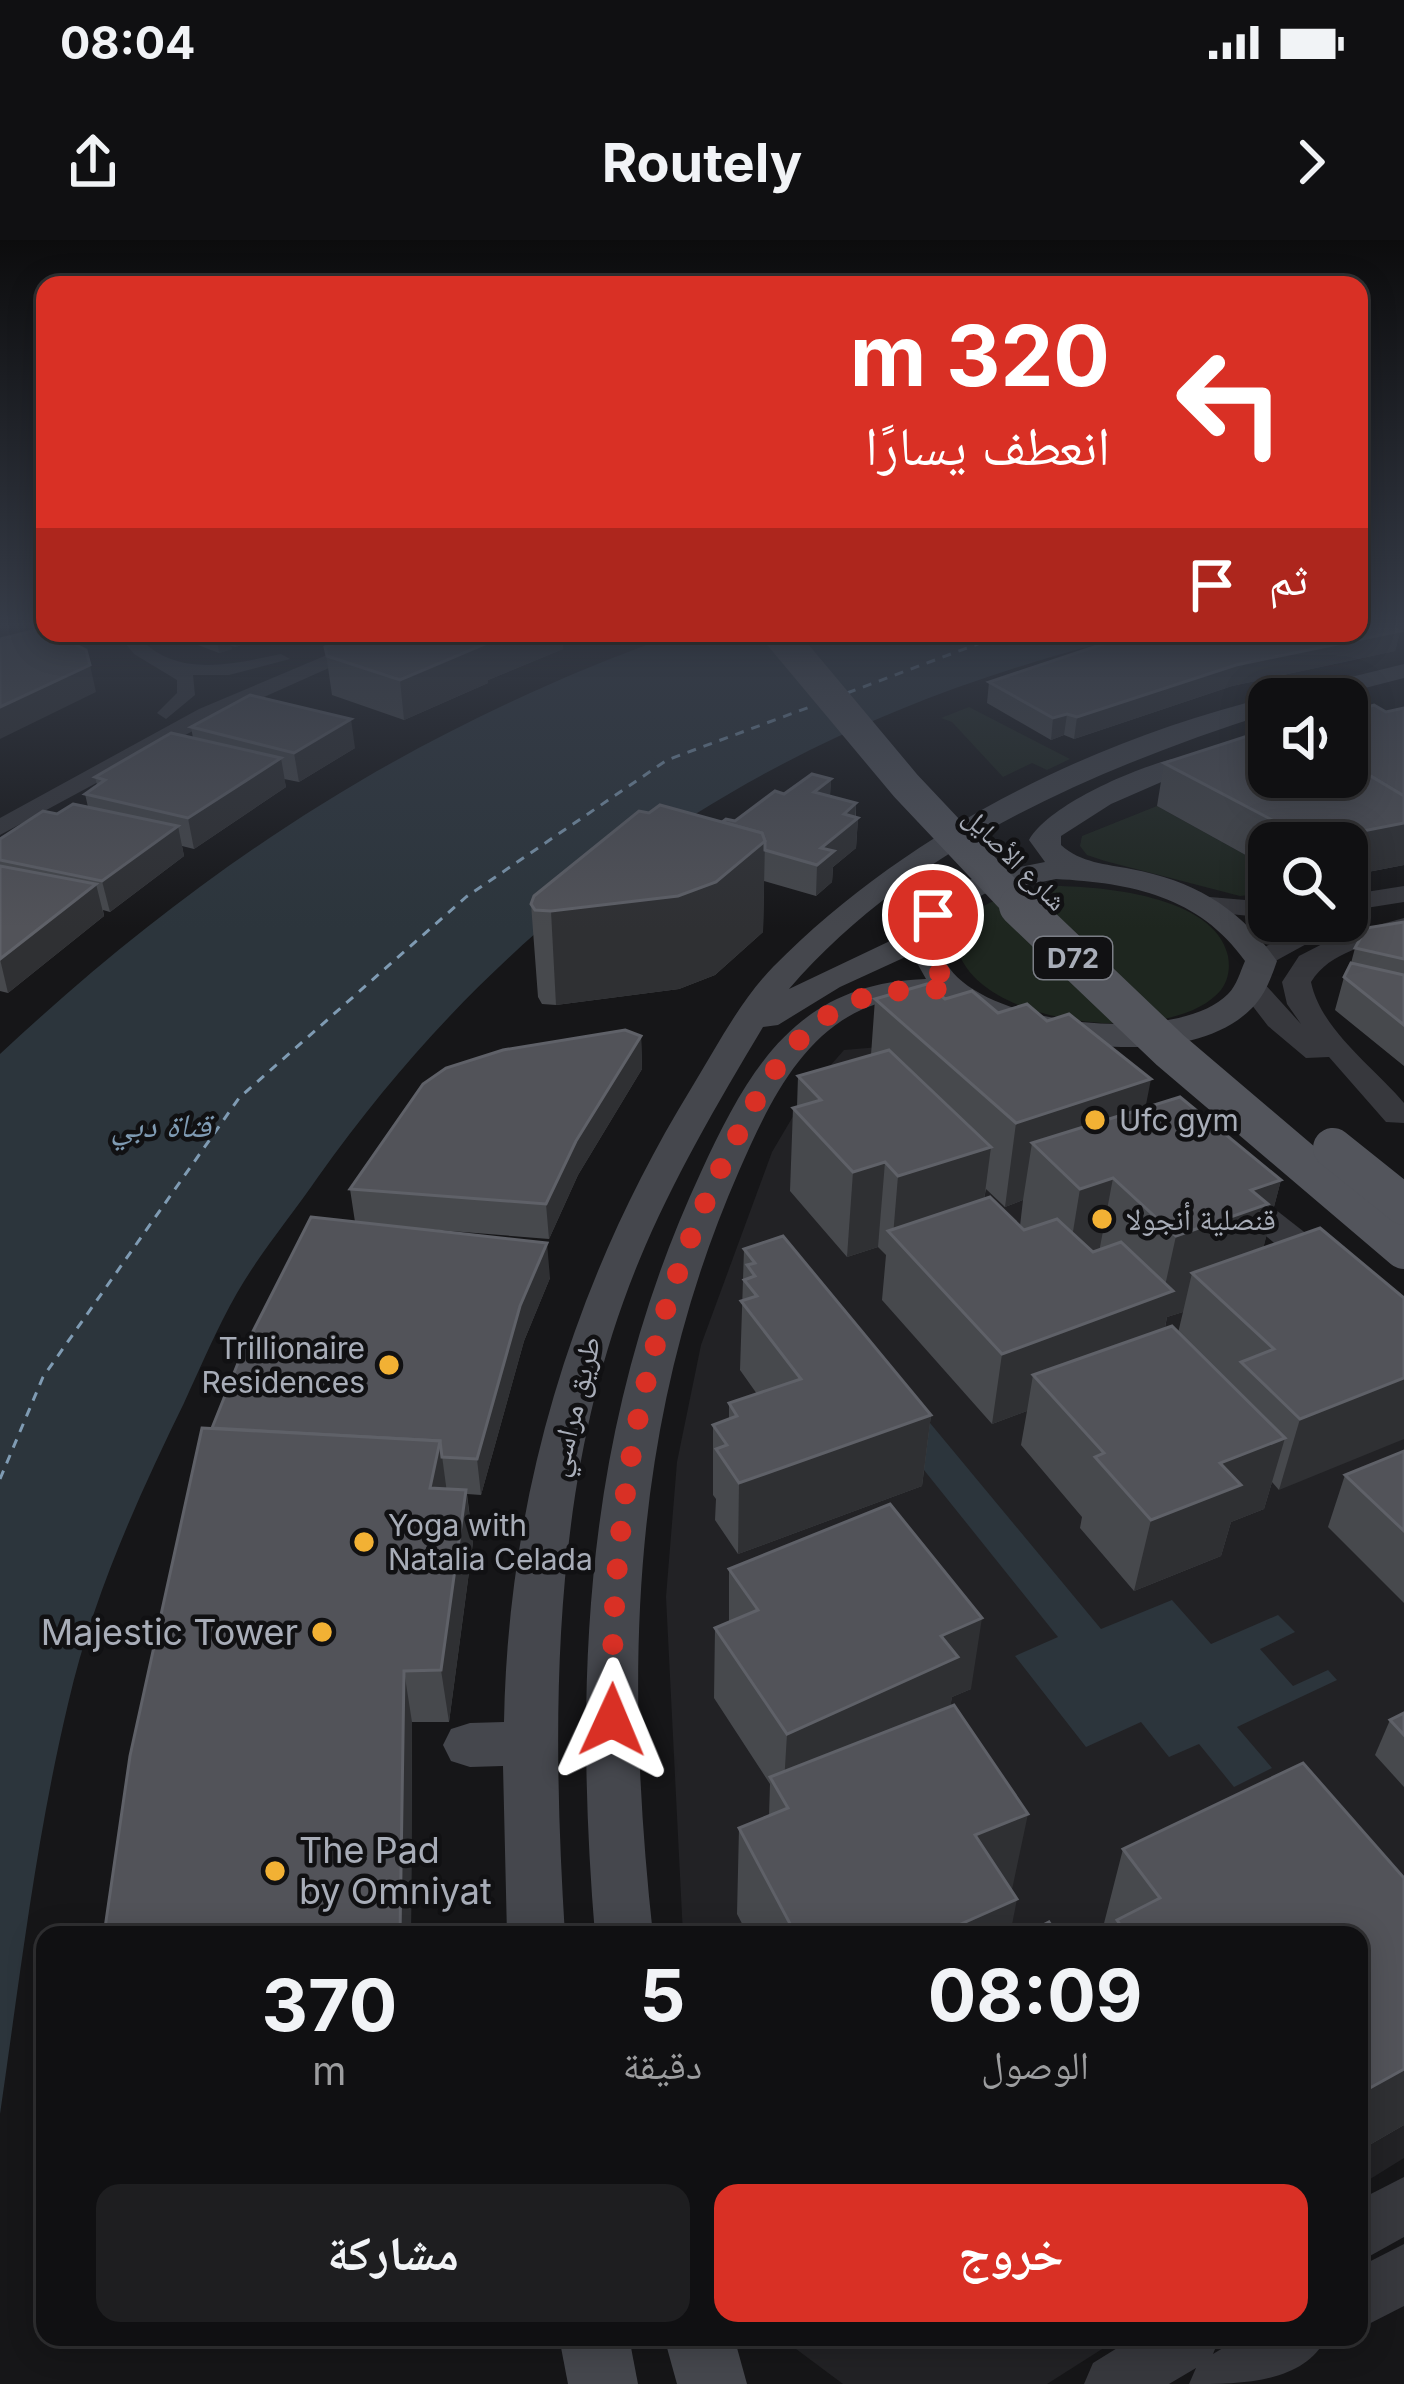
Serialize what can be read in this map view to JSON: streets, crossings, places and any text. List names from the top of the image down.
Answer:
{
  "streets": {
    "main road": ["شارع الأصايل", "D72", "طريق مراسي"]
  },
  "water": ["قناة دبي"],
  "places": [
    "Ufc gym",
    "قنصلية أنجولا",
    "Trillionaire Residences",
    "Yoga with Natalia Celada",
    "Majestic Tower",
    "The Pad by Omniyat"
  ],
  "page": {
    "status": "08:04",
    "header": "Routely",
    "turn": ["320 m", "انعطف يسارًا"],
    "then": "ثم",
    "eta": [
      "08:09",
      "الوصول",
      "5",
      "دقيقة",
      "370",
      "m"
    ],
    "buttons": ["خروج", "مشاركة"]
  }
}
